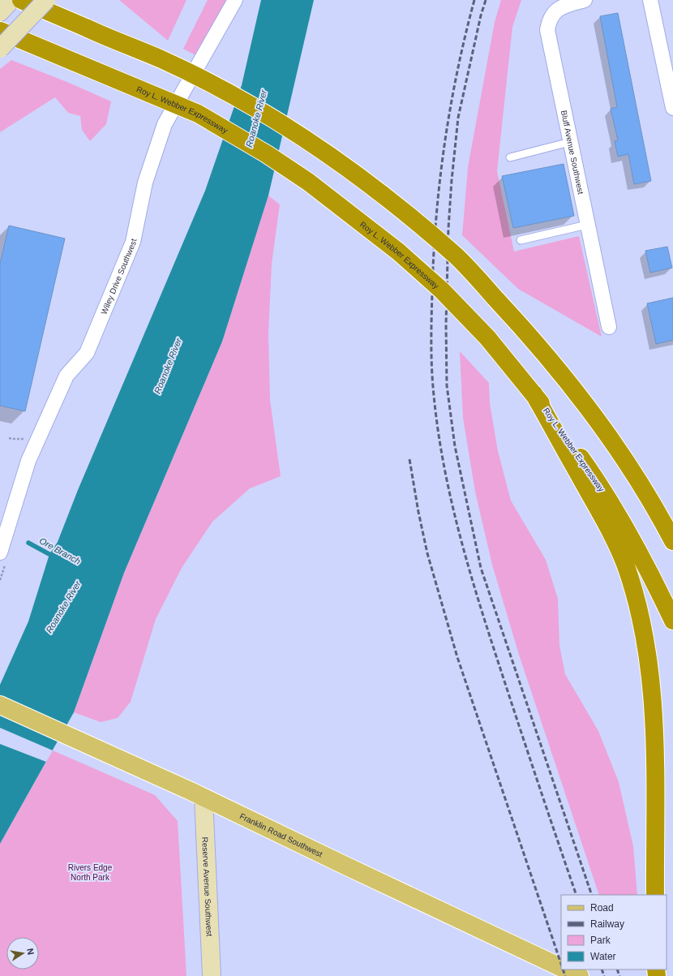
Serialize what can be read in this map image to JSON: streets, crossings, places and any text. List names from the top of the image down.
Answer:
{
  "streets": {
    "highway": ["Roy L. Webber Expressway"],
    "main road": ["Franklin Road Southwest", "Reserve Avenue Southwest"],
    "street": ["Bluff Avenue Southwest", "Wiley Drive Southwest"]
  },
  "crossings": [
    ["Franklin Road Southwest", "Reserve Avenue Southwest"]
  ],
  "water": ["Roanoke River", "Ore Branch"],
  "parks": ["Rivers Edge North Park"],
  "legend": [
    "Road",
    "Railway",
    "Park",
    "Water"
  ],
  "north": "right"
}
